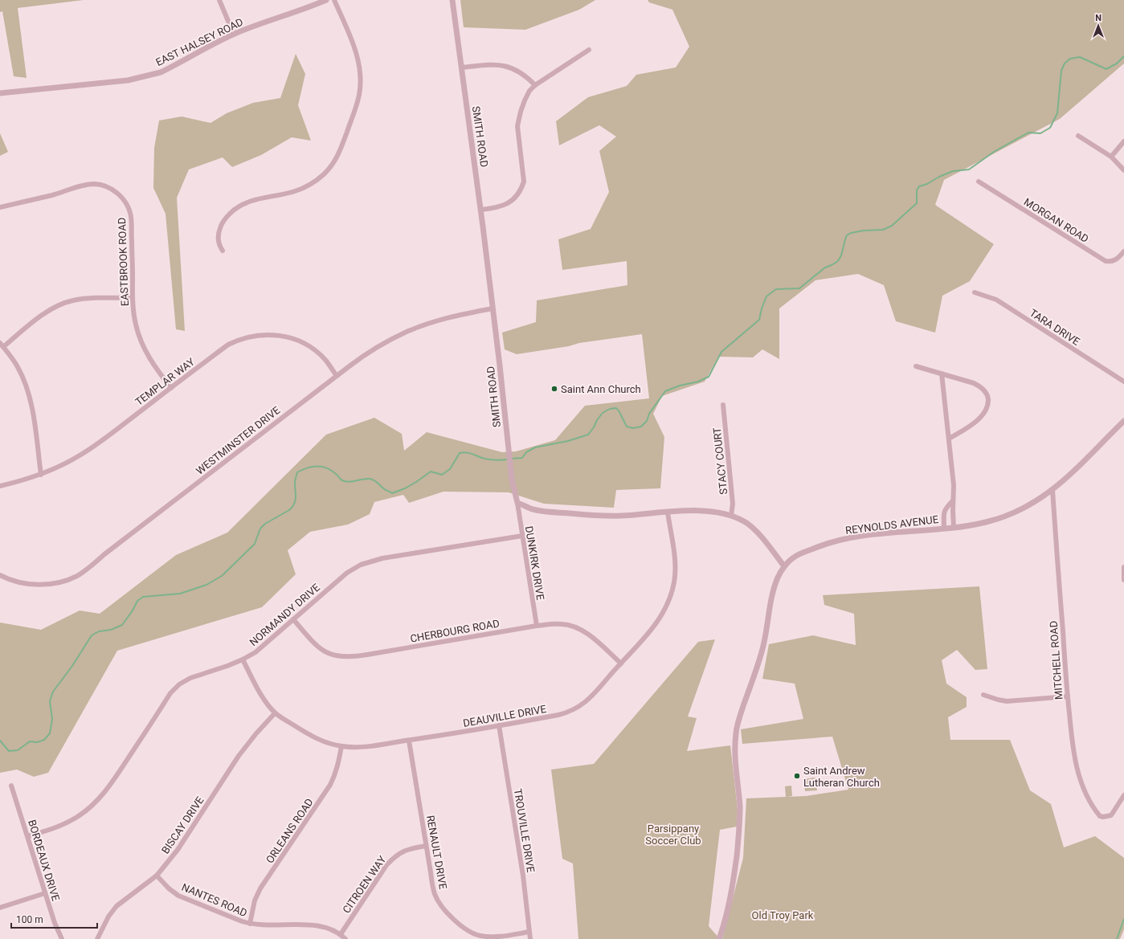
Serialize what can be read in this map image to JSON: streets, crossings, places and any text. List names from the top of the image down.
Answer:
{
  "streets": {
    "street": [
      "EAST HALSEY ROAD",
      "SMITH ROAD",
      "MORGAN ROAD",
      "EASTBROOK ROAD",
      "TARA DRIVE",
      "TEMPLAR WAY",
      "WESTMINSTER DRIVE",
      "STACY COURT",
      "REYNOLDS AVENUE",
      "DUNKIRK DRIVE",
      "NORMANDY DRIVE",
      "CHERBOURG ROAD",
      "MITCHELL ROAD",
      "DEAUVILLE DRIVE",
      "BISCAY DRIVE",
      "ORLEANS ROAD",
      "TROUVILLE DRIVE",
      "RENAULT DRIVE",
      "BORDEAUX DRIVE",
      "CITROEN WAY",
      "NANTES ROAD"
    ]
  },
  "crossings": [
    ["SMITH ROAD", "WESTMINSTER DRIVE"],
    ["SMITH ROAD", "DUNKIRK DRIVE"],
    ["EASTBROOK ROAD", "TEMPLAR WAY"],
    ["TEMPLAR WAY", "WESTMINSTER DRIVE"],
    ["REYNOLDS AVENUE", "MITCHELL ROAD"],
    ["DUNKIRK DRIVE", "NORMANDY DRIVE"],
    ["DUNKIRK DRIVE", "CHERBOURG ROAD"],
    ["NORMANDY DRIVE", "CHERBOURG ROAD"],
    ["NORMANDY DRIVE", "DEAUVILLE DRIVE"],
    ["NORMANDY DRIVE", "BORDEAUX DRIVE"],
    ["CHERBOURG ROAD", "DEAUVILLE DRIVE"],
    ["DEAUVILLE DRIVE", "BISCAY DRIVE"],
    ["DEAUVILLE DRIVE", "ORLEANS ROAD"],
    ["DEAUVILLE DRIVE", "TROUVILLE DRIVE"],
    ["DEAUVILLE DRIVE", "RENAULT DRIVE"],
    ["BISCAY DRIVE", "NANTES ROAD"],
    ["ORLEANS ROAD", "NANTES ROAD"],
    ["TROUVILLE DRIVE", "RENAULT DRIVE"],
    ["RENAULT DRIVE", "CITROEN WAY"],
    ["CITROEN WAY", "NANTES ROAD"]
  ],
  "parks": ["Parsippany Soccer Club", "Old Troy Park"],
  "places": ["Saint Ann Church", "Saint Andrew Lutheran Church"],
  "scale_bar": "100 m",
  "north": "top"
}
